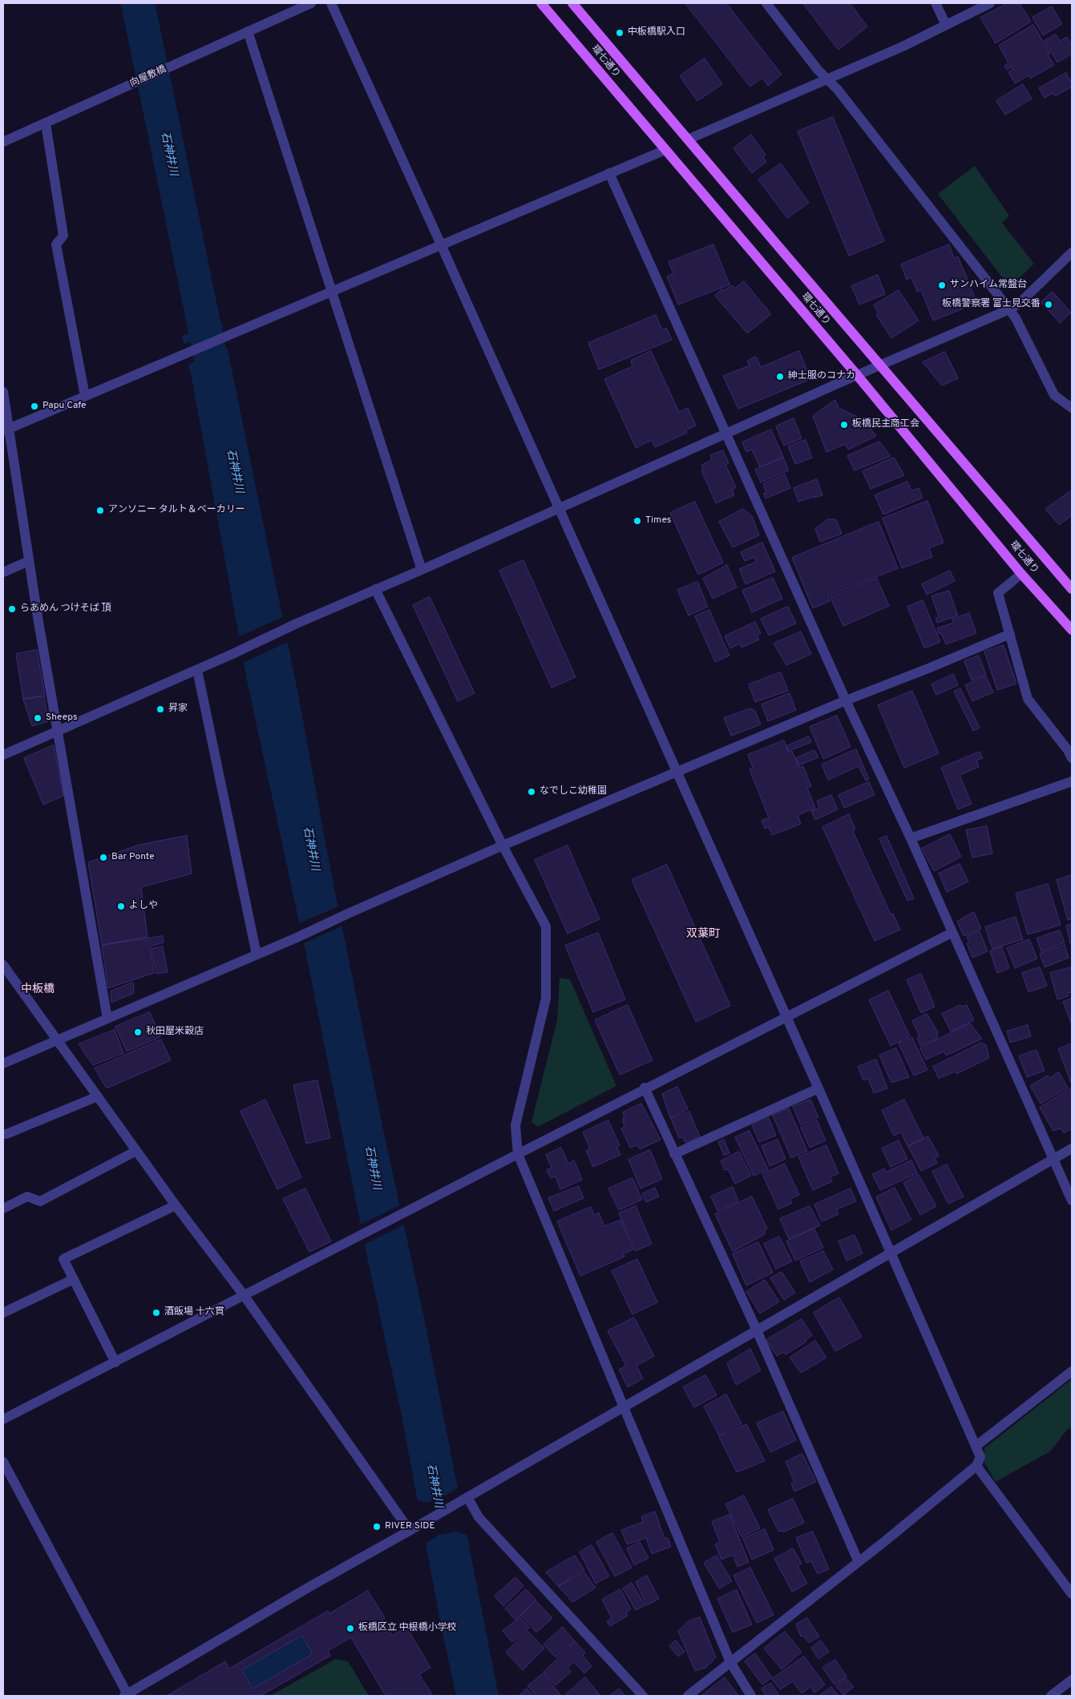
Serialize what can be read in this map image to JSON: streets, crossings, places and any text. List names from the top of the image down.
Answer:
{
  "streets": {
    "main road": ["環七通り"],
    "street": ["向屋敷橋"]
  },
  "districts": ["双葉町", "中板橋"],
  "water": ["石神井川"],
  "places": [
    "中板橋駅入口",
    "サンハイム常盤台",
    "板橋警察署 富士見交番",
    "紳士服のコナカ",
    "Papu Cafe",
    "板橋民主商工会",
    "アンソニー タルト＆ベーカリー",
    "Times",
    "らあめん つけそば 頂",
    "昇家",
    "Sheeps",
    "なでしこ幼稚園",
    "Bar Ponte",
    "よしや",
    "秋田屋米穀店",
    "酒飯場 十六貫",
    "RIVER SIDE",
    "板橋区立 中根橋小学校"
  ]
}
